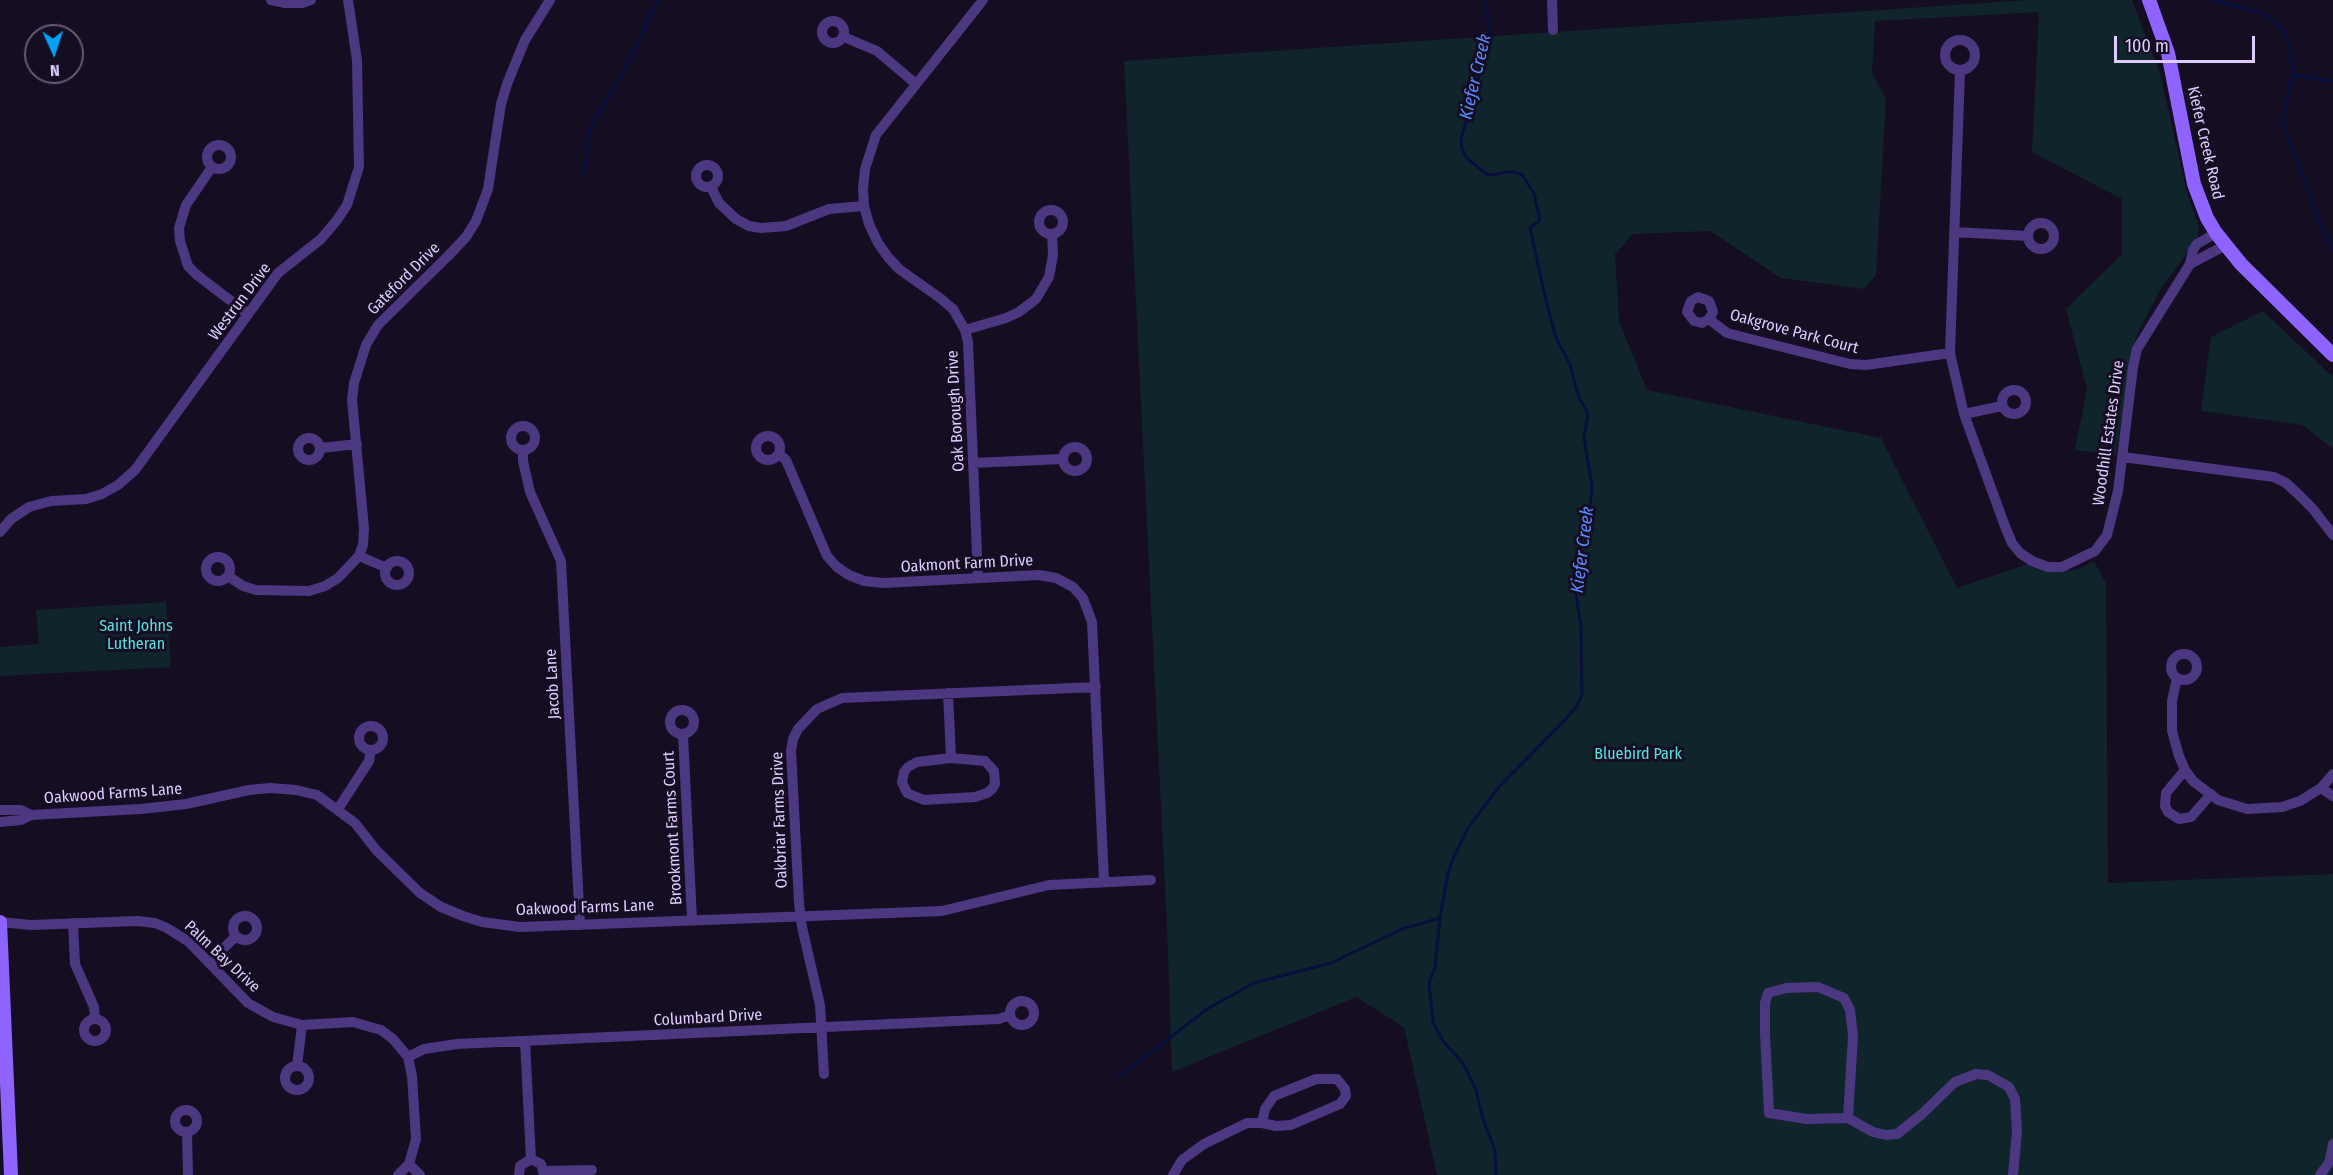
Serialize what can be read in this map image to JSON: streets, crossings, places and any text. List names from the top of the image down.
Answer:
{
  "streets": {
    "street": [
      "Kiefer Creek Road",
      "Gateford Drive",
      "Westrun Drive",
      "Oakgrove Park Court",
      "Oak Borough Drive",
      "Woodhill Estates Drive",
      "Oakmont Farm Drive",
      "Jacob Lane",
      "Oakwood Farms Lane",
      "Oakbriar Farms Drive",
      "Brookmont Farms Court",
      "Palm Bay Drive",
      "Columbard Drive"
    ]
  },
  "crossings": [
    ["Kiefer Creek Road", "Woodhill Estates Drive"],
    ["Oakgrove Park Court", "Woodhill Estates Drive"],
    ["Oak Borough Drive", "Oakmont Farm Drive"],
    ["Oakmont Farm Drive", "Oakwood Farms Lane"],
    ["Oakmont Farm Drive", "Oakbriar Farms Drive"],
    ["Jacob Lane", "Oakwood Farms Lane"],
    ["Oakwood Farms Lane", "Oakbriar Farms Drive"],
    ["Oakwood Farms Lane", "Brookmont Farms Court"],
    ["Oakbriar Farms Drive", "Columbard Drive"],
    ["Palm Bay Drive", "Columbard Drive"]
  ],
  "water": ["Kiefer Creek"],
  "parks": ["Saint Johns Lutheran", "Bluebird Park"],
  "scale_bar": "100 m",
  "north": "bottom"
}
